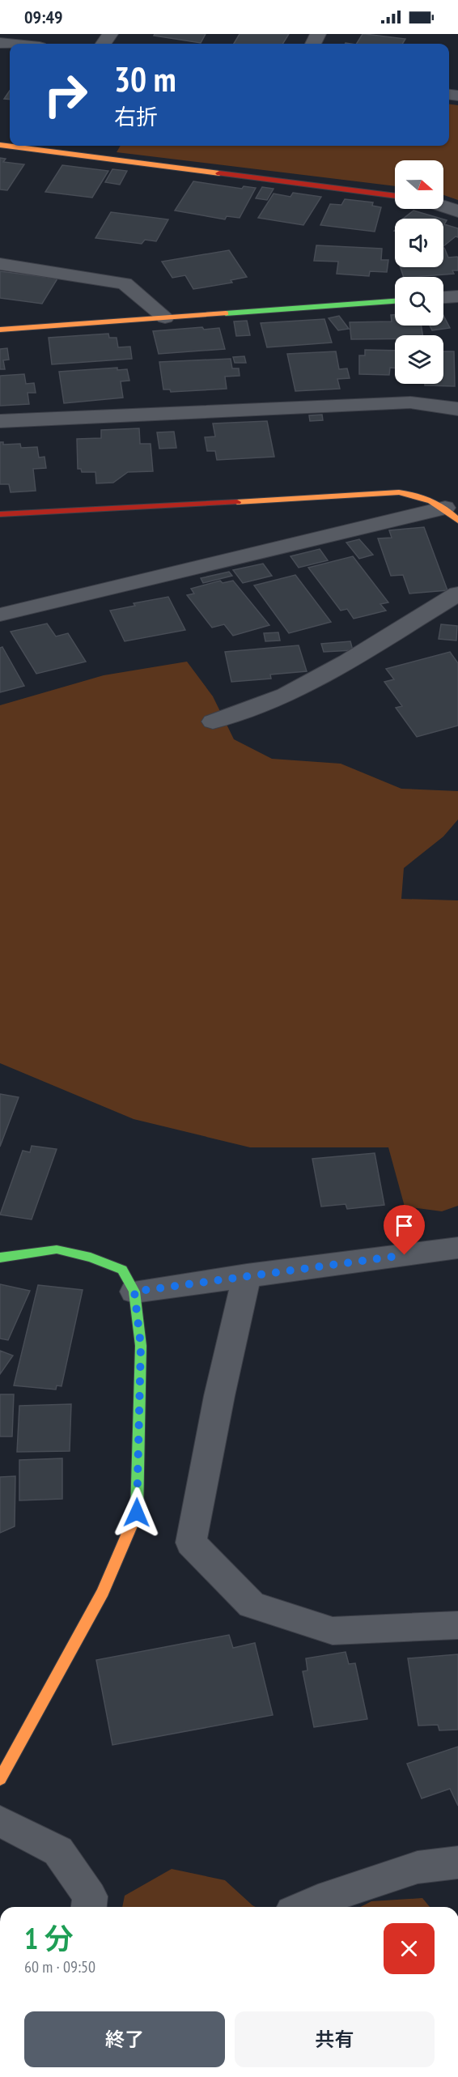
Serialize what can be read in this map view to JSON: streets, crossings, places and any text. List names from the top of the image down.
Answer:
{
  "north": "right",
  "page": {
    "status": "09:49",
    "turn": ["30 m", "右折"],
    "heading": ["1 分", "60 m · 09:50"],
    "buttons": ["終了", "共有"]
  }
}
